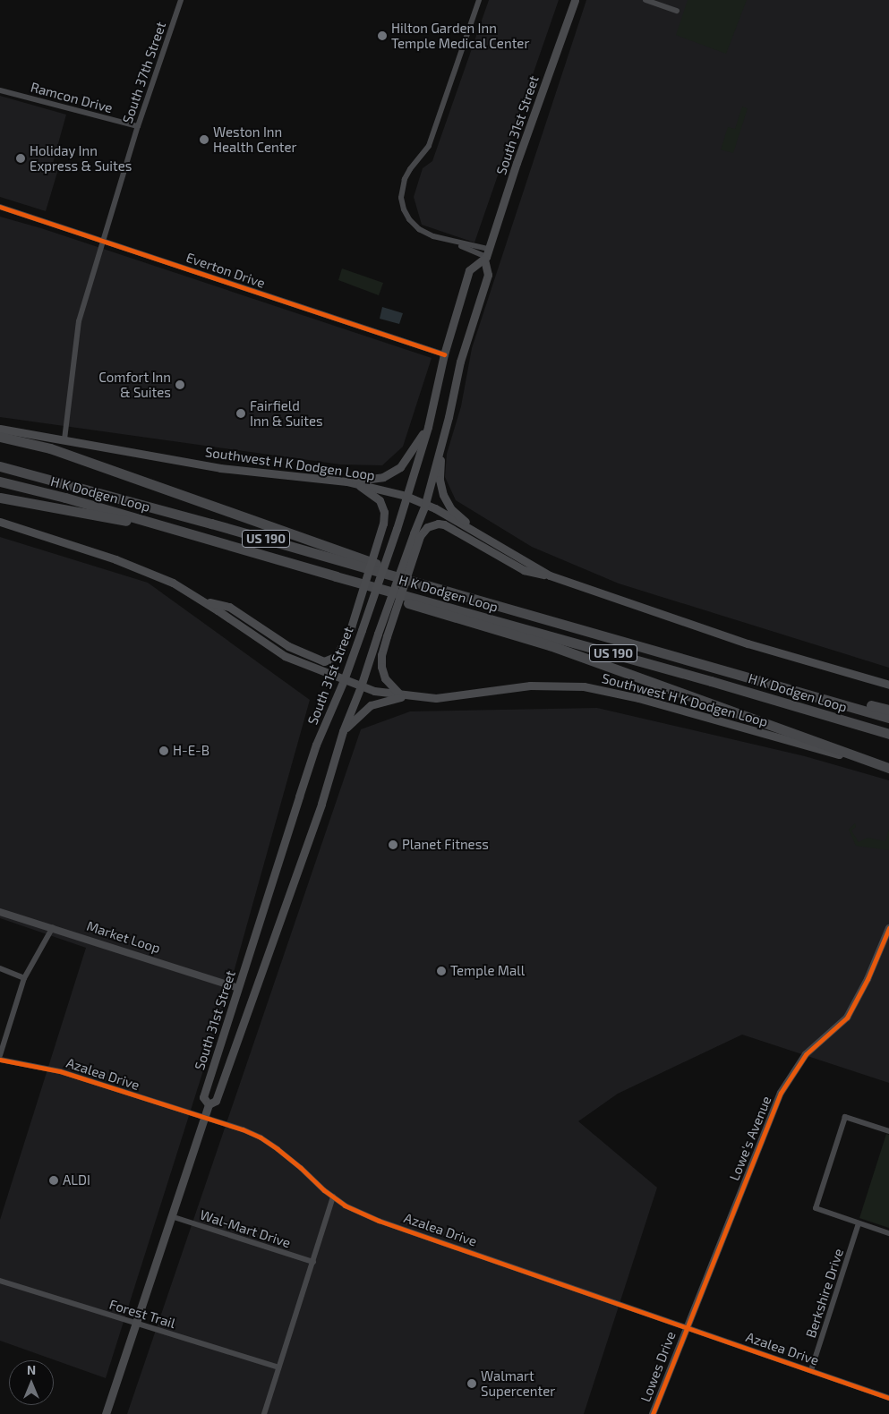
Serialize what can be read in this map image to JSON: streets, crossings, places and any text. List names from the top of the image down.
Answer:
{
  "streets": {
    "highway": ["H K Dodgen Loop", "US 190"],
    "main road": ["South 31st Street", "Southwest H K Dodgen Loop"],
    "street": [
      "South 37th Street",
      "Ramcon Drive",
      "Everton Drive",
      "Market Loop",
      "Azalea Drive",
      "Lowe's Avenue",
      "Wal-Mart Drive",
      "Berkshire Drive",
      "Forest Trail",
      "Lowes Drive"
    ]
  },
  "crossings": [
    ["South 37th Street", "Ramcon Drive"],
    ["South 37th Street", "Everton Drive"],
    ["South 37th Street", "Southwest H K Dodgen Loop"],
    ["South 31st Street", "Everton Drive"],
    ["South 31st Street", "Southwest H K Dodgen Loop"],
    ["South 31st Street", "Market Loop"],
    ["South 31st Street", "Azalea Drive"],
    ["South 31st Street", "Wal-Mart Drive"],
    ["South 31st Street", "Forest Trail"],
    ["Azalea Drive", "Lowe's Avenue"],
    ["Azalea Drive", "Berkshire Drive"],
    ["Azalea Drive", "Lowes Drive"],
    ["Lowe's Avenue", "Lowes Drive"]
  ],
  "places": [
    "Hilton Garden Inn Temple Medical Center",
    "Weston Inn Health Center",
    "Holiday Inn Express & Suites",
    "Comfort Inn & Suites",
    "Fairfield Inn & Suites",
    "H-E-B",
    "Planet Fitness",
    "Temple Mall",
    "ALDI",
    "Walmart Supercenter"
  ],
  "north": "top"
}
